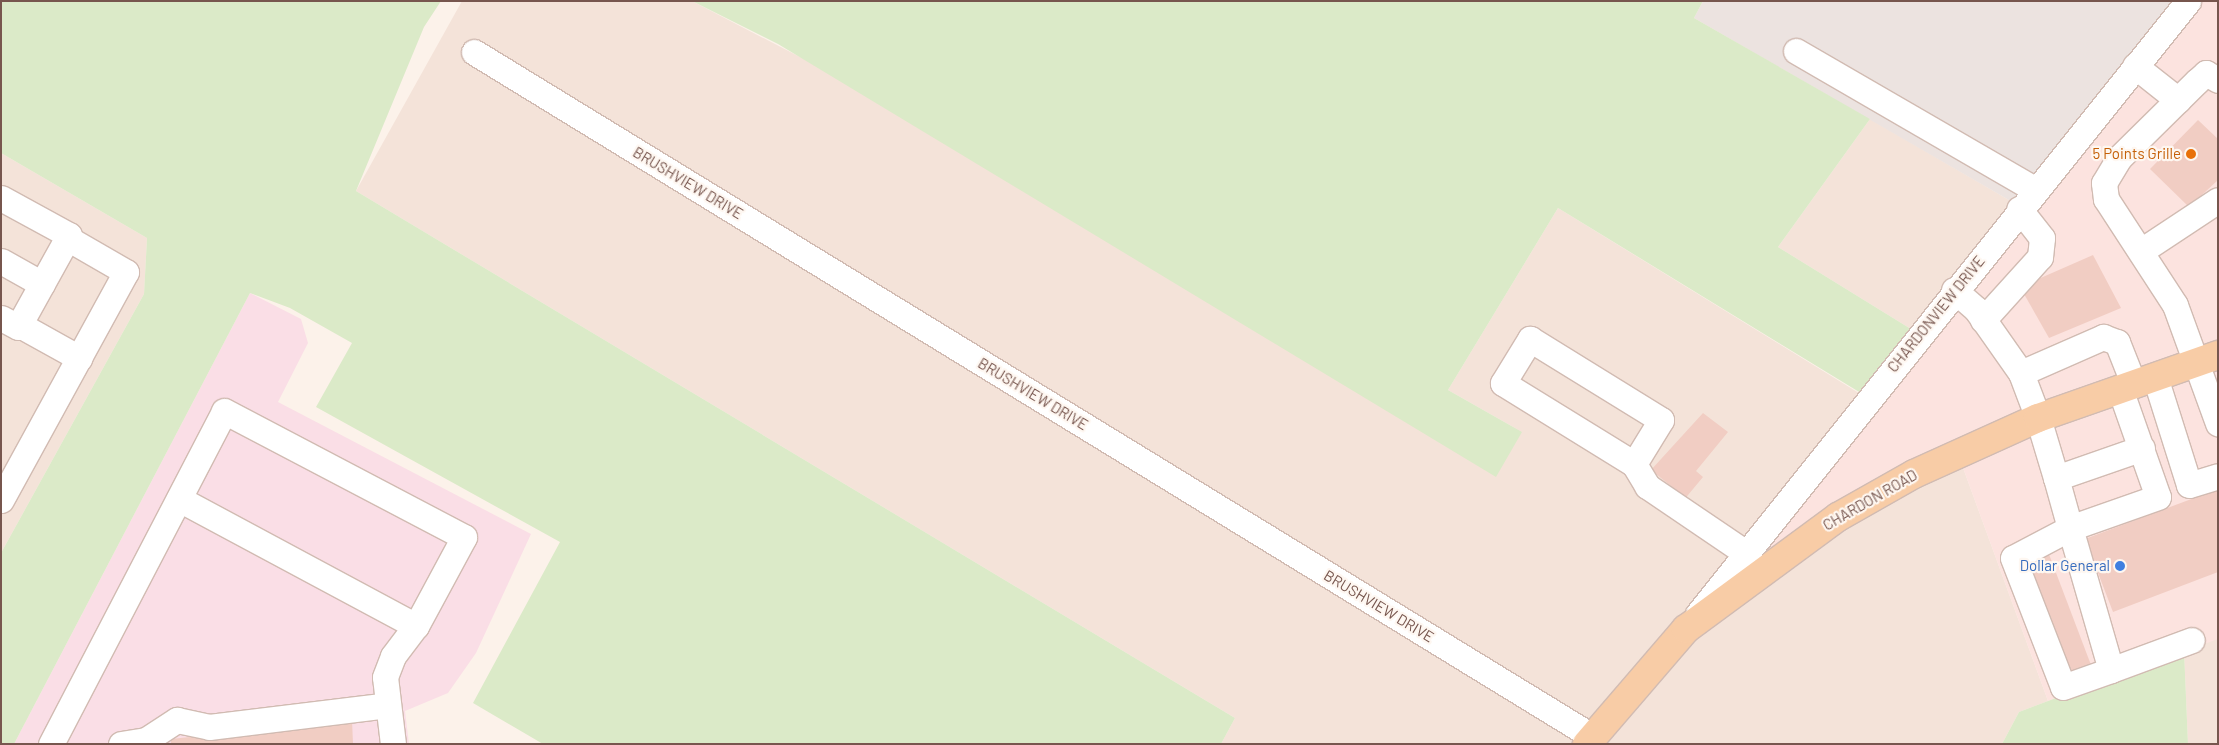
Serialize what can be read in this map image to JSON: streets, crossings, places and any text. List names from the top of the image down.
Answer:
{
  "streets": {
    "main road": ["CHARDON ROAD"],
    "street": ["BRUSHVIEW DRIVE", "CHARDONVIEW DRIVE"]
  },
  "crossings": [
    ["BRUSHVIEW DRIVE", "CHARDON ROAD"],
    ["CHARDONVIEW DRIVE", "CHARDON ROAD"]
  ],
  "places": ["5 Points Grille", "Dollar General"]
}
